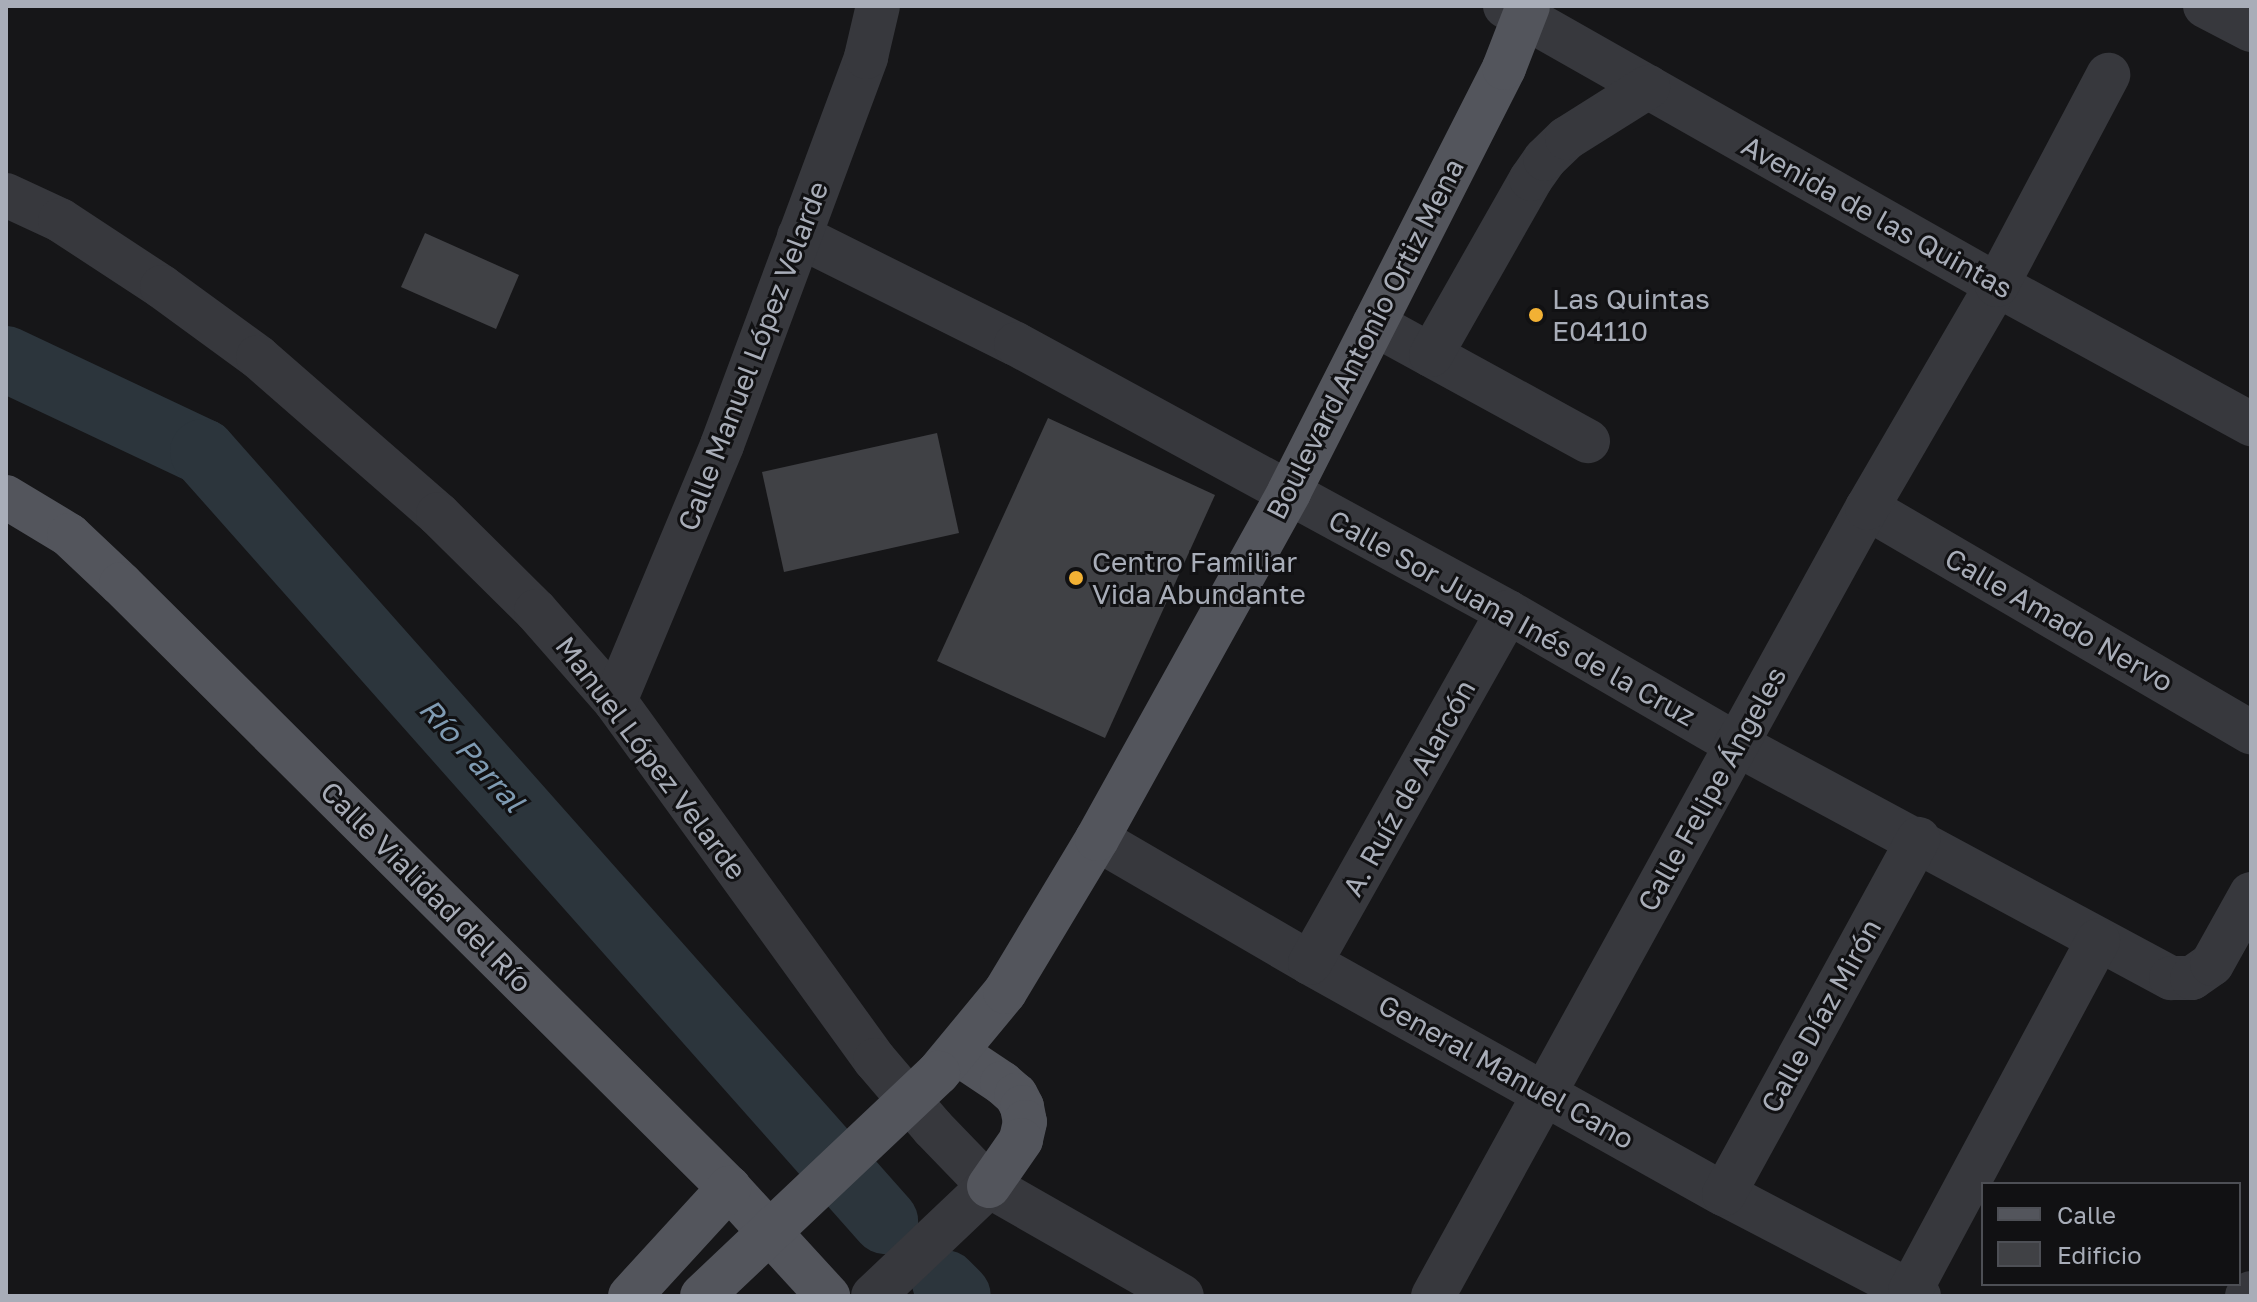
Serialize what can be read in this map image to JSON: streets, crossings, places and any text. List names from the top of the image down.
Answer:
{
  "streets": {
    "main road": ["Boulevard Antonio Ortiz Mena", "Calle Vialidad del Río"],
    "street": [
      "Avenida de las Quintas",
      "Calle Manuel López Velarde",
      "Calle Sor Juana Inés de la Cruz",
      "Calle Amado Nervo",
      "Manuel López Velarde",
      "A. Ruíz de Alarcón",
      "Calle Felipe Ángeles",
      "Calle Díaz Mirón",
      "General Manuel Cano"
    ]
  },
  "crossings": [
    ["Avenida de las Quintas", "Boulevard Antonio Ortiz Mena"],
    ["Avenida de las Quintas", "Calle Felipe Ángeles"],
    ["Boulevard Antonio Ortiz Mena", "Calle Sor Juana Inés de la Cruz"],
    ["Boulevard Antonio Ortiz Mena", "General Manuel Cano"],
    ["Calle Manuel López Velarde", "Calle Sor Juana Inés de la Cruz"],
    ["Calle Manuel López Velarde", "Manuel López Velarde"],
    ["Calle Sor Juana Inés de la Cruz", "A. Ruíz de Alarcón"],
    ["Calle Sor Juana Inés de la Cruz", "Calle Felipe Ángeles"],
    ["Calle Sor Juana Inés de la Cruz", "Calle Díaz Mirón"],
    ["Calle Amado Nervo", "Calle Felipe Ángeles"],
    ["A. Ruíz de Alarcón", "General Manuel Cano"],
    ["Calle Felipe Ángeles", "General Manuel Cano"],
    ["Calle Díaz Mirón", "General Manuel Cano"]
  ],
  "water": ["Río Parral"],
  "places": ["Las Quintas E04110", "Centro Familiar Vida Abundante"],
  "legend": ["Calle", "Edificio"]
}
